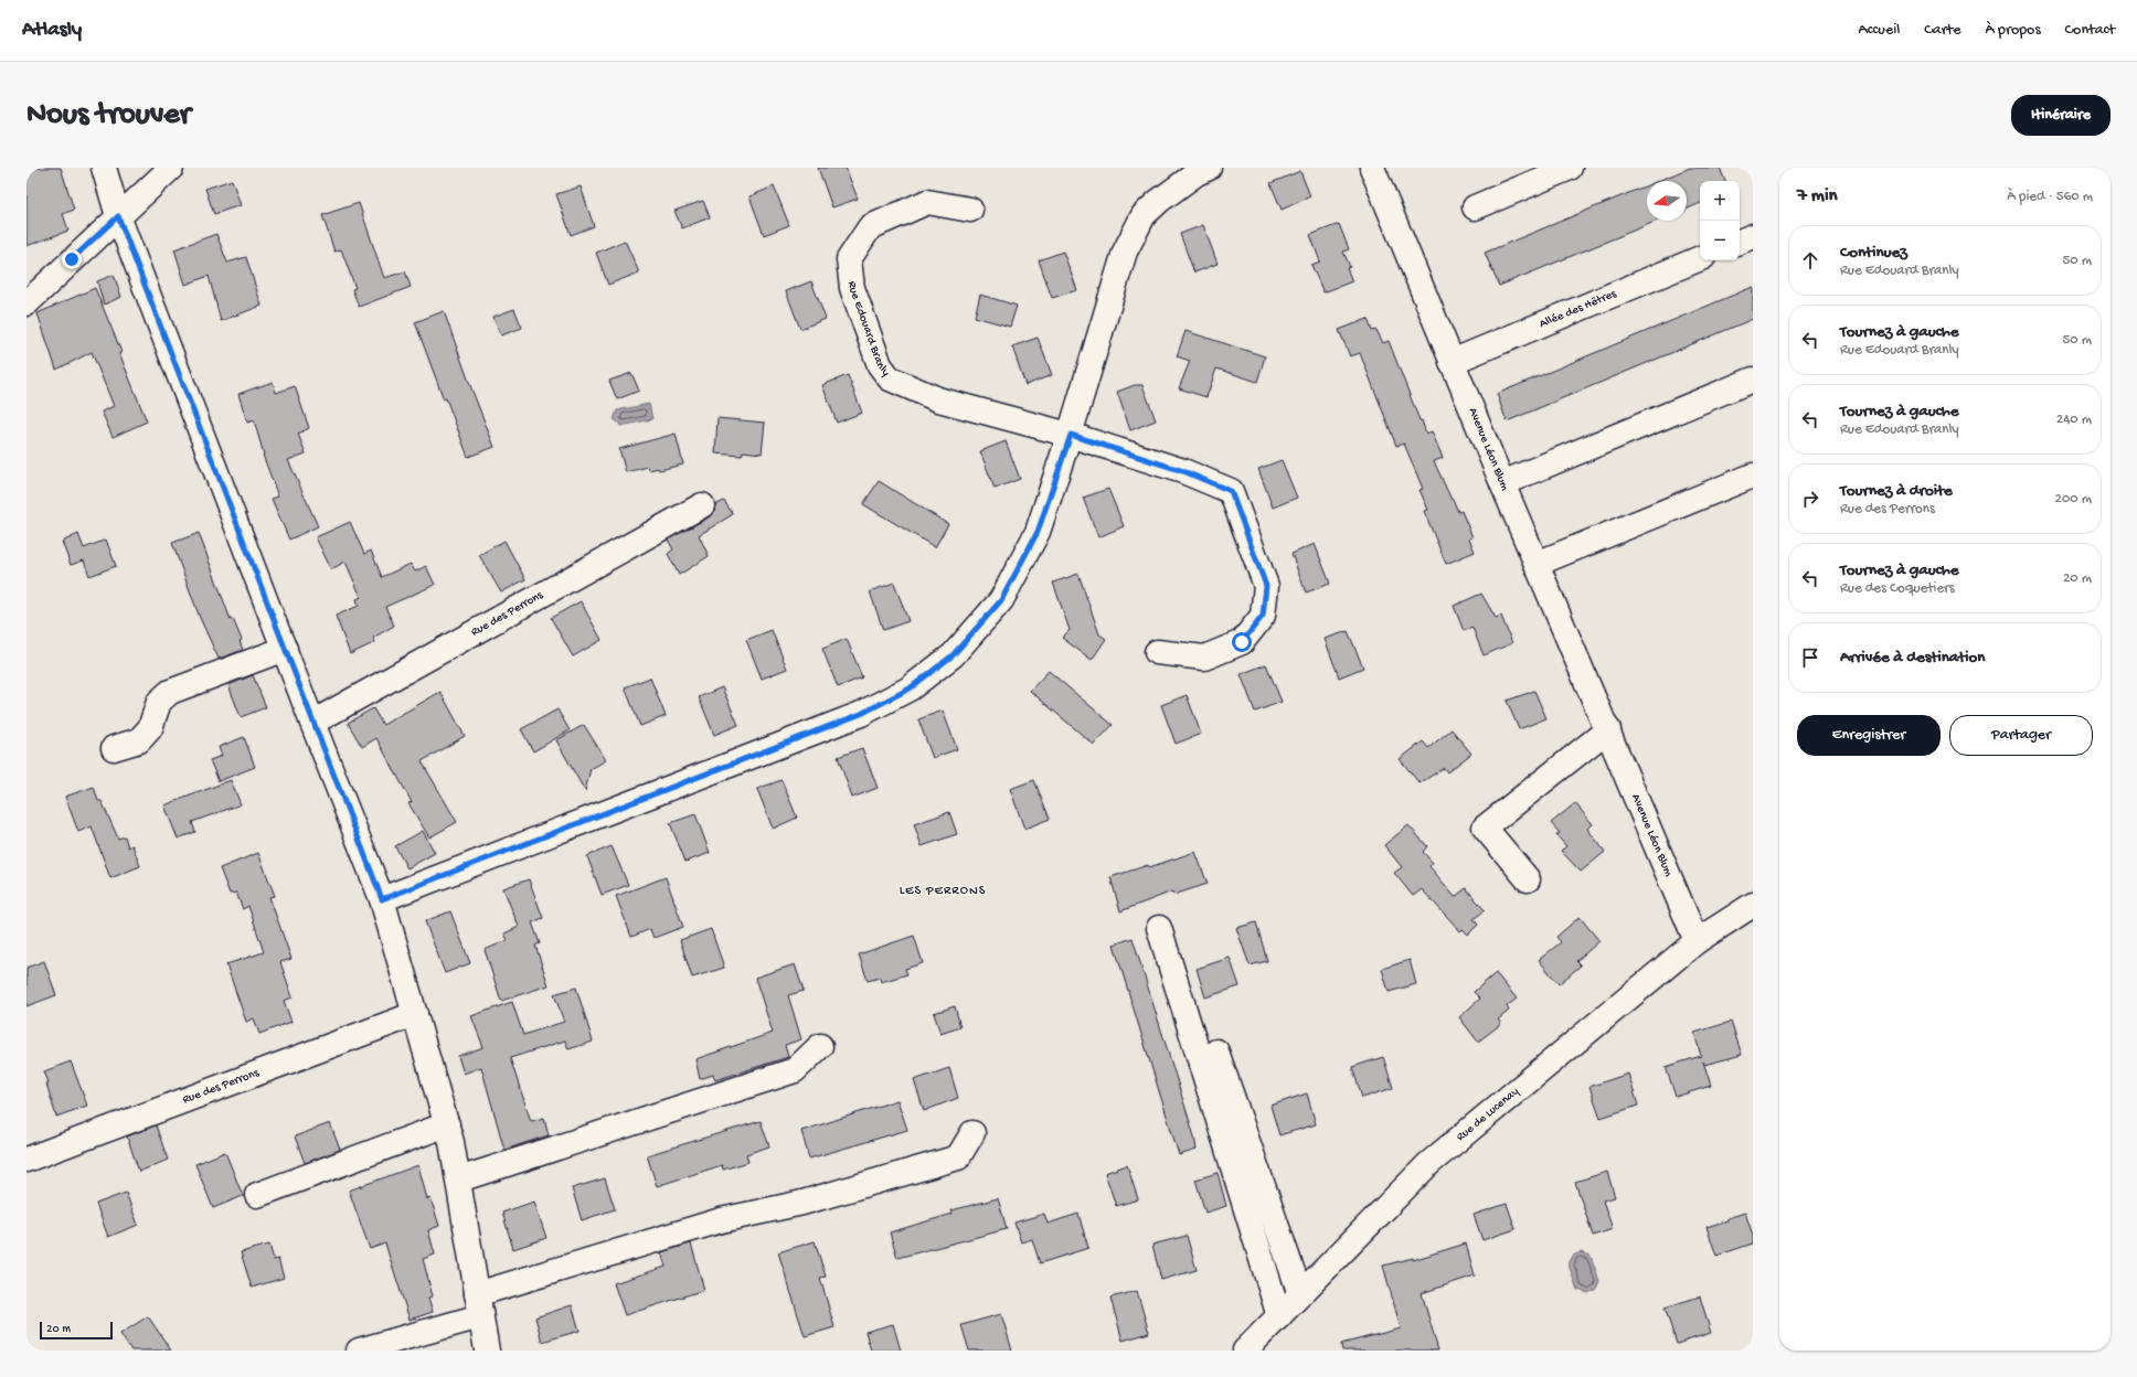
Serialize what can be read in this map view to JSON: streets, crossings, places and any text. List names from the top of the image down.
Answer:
{
  "streets": {
    "street": [
      "Allée des Hêtres",
      "Rue Edouard Branly",
      "Avenue Léon Blum",
      "Rue des Perrons",
      "Rue de Lucenay"
    ]
  },
  "crossings": [
    ["Allée des Hêtres", "Avenue Léon Blum"],
    ["Avenue Léon Blum", "Rue de Lucenay"]
  ],
  "districts": ["LES PERRONS"],
  "scale_bar": "20 m",
  "north": "left",
  "page": {
    "header": "Atlasly",
    "nav": [
      "Accueil",
      "Carte",
      "À propos",
      "Contact"
    ],
    "buttons": [
      "Itinéraire",
      ["Enregistrer", "Partager"]
    ],
    "title": "Nous trouver",
    "heading": ["7 min", "À pied · 560 m"],
    "map_buttons": ["+", "−"],
    "list": [
      ["Continuez", "Rue Edouard Branly", "50 m"],
      ["Tournez à gauche", "Rue Edouard Branly", "50 m"],
      ["Tournez à gauche", "Rue Edouard Branly", "240 m"],
      ["Tournez à droite", "Rue des Perrons", "200 m"],
      ["Tournez à gauche", "Rue des Coquetiers", "20 m"],
      "Arrivée à destination"
    ],
    "scale": "20 m"
  }
}
